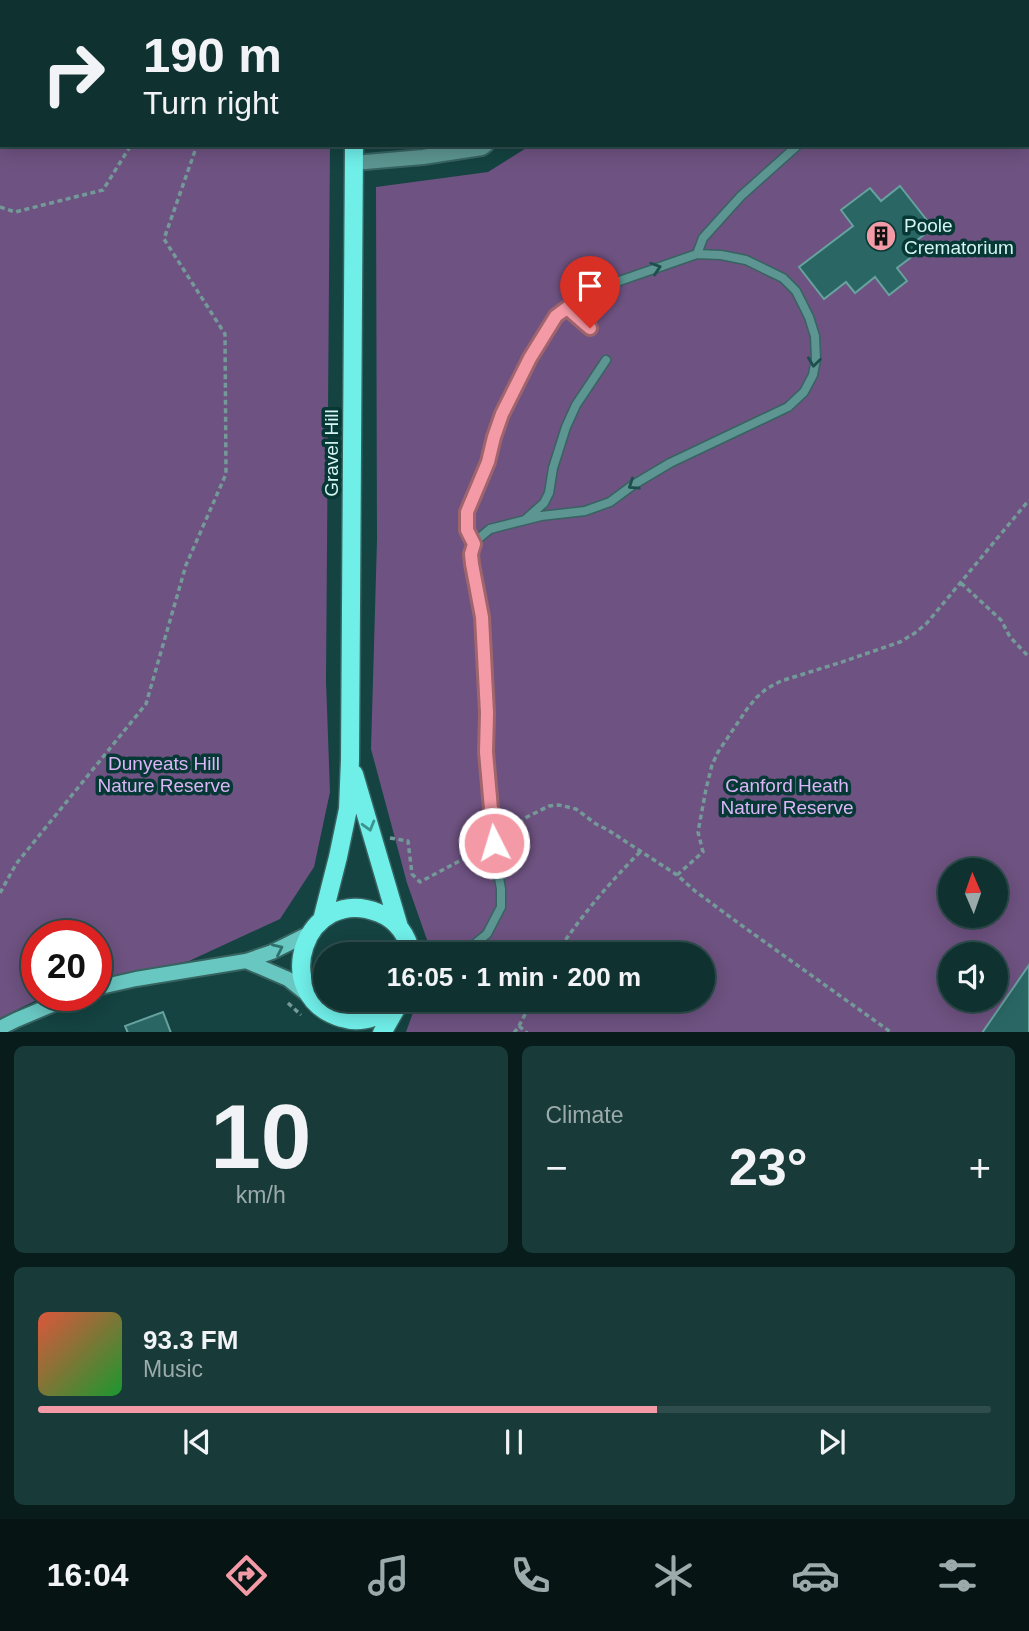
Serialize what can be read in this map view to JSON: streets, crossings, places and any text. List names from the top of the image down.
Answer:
{
  "streets": {
    "main road": ["Gravel Hill"]
  },
  "parks": ["Dunyeats Hill Nature Reserve", "Canford Heath Nature Reserve"],
  "places": {
    "building": ["Poole Crematorium"]
  },
  "north": "top",
  "page": {
    "turn": ["190 m", "Turn right"],
    "limit": "20",
    "trip": "16:05 · 1 min · 200 m",
    "tile": [
      ["10", "km/h"],
      "Climate"
    ],
    "heat": ["−", "23°", "+"],
    "song": ["93.3 FM", "Music"],
    "tabs": "16:04"
  }
}
